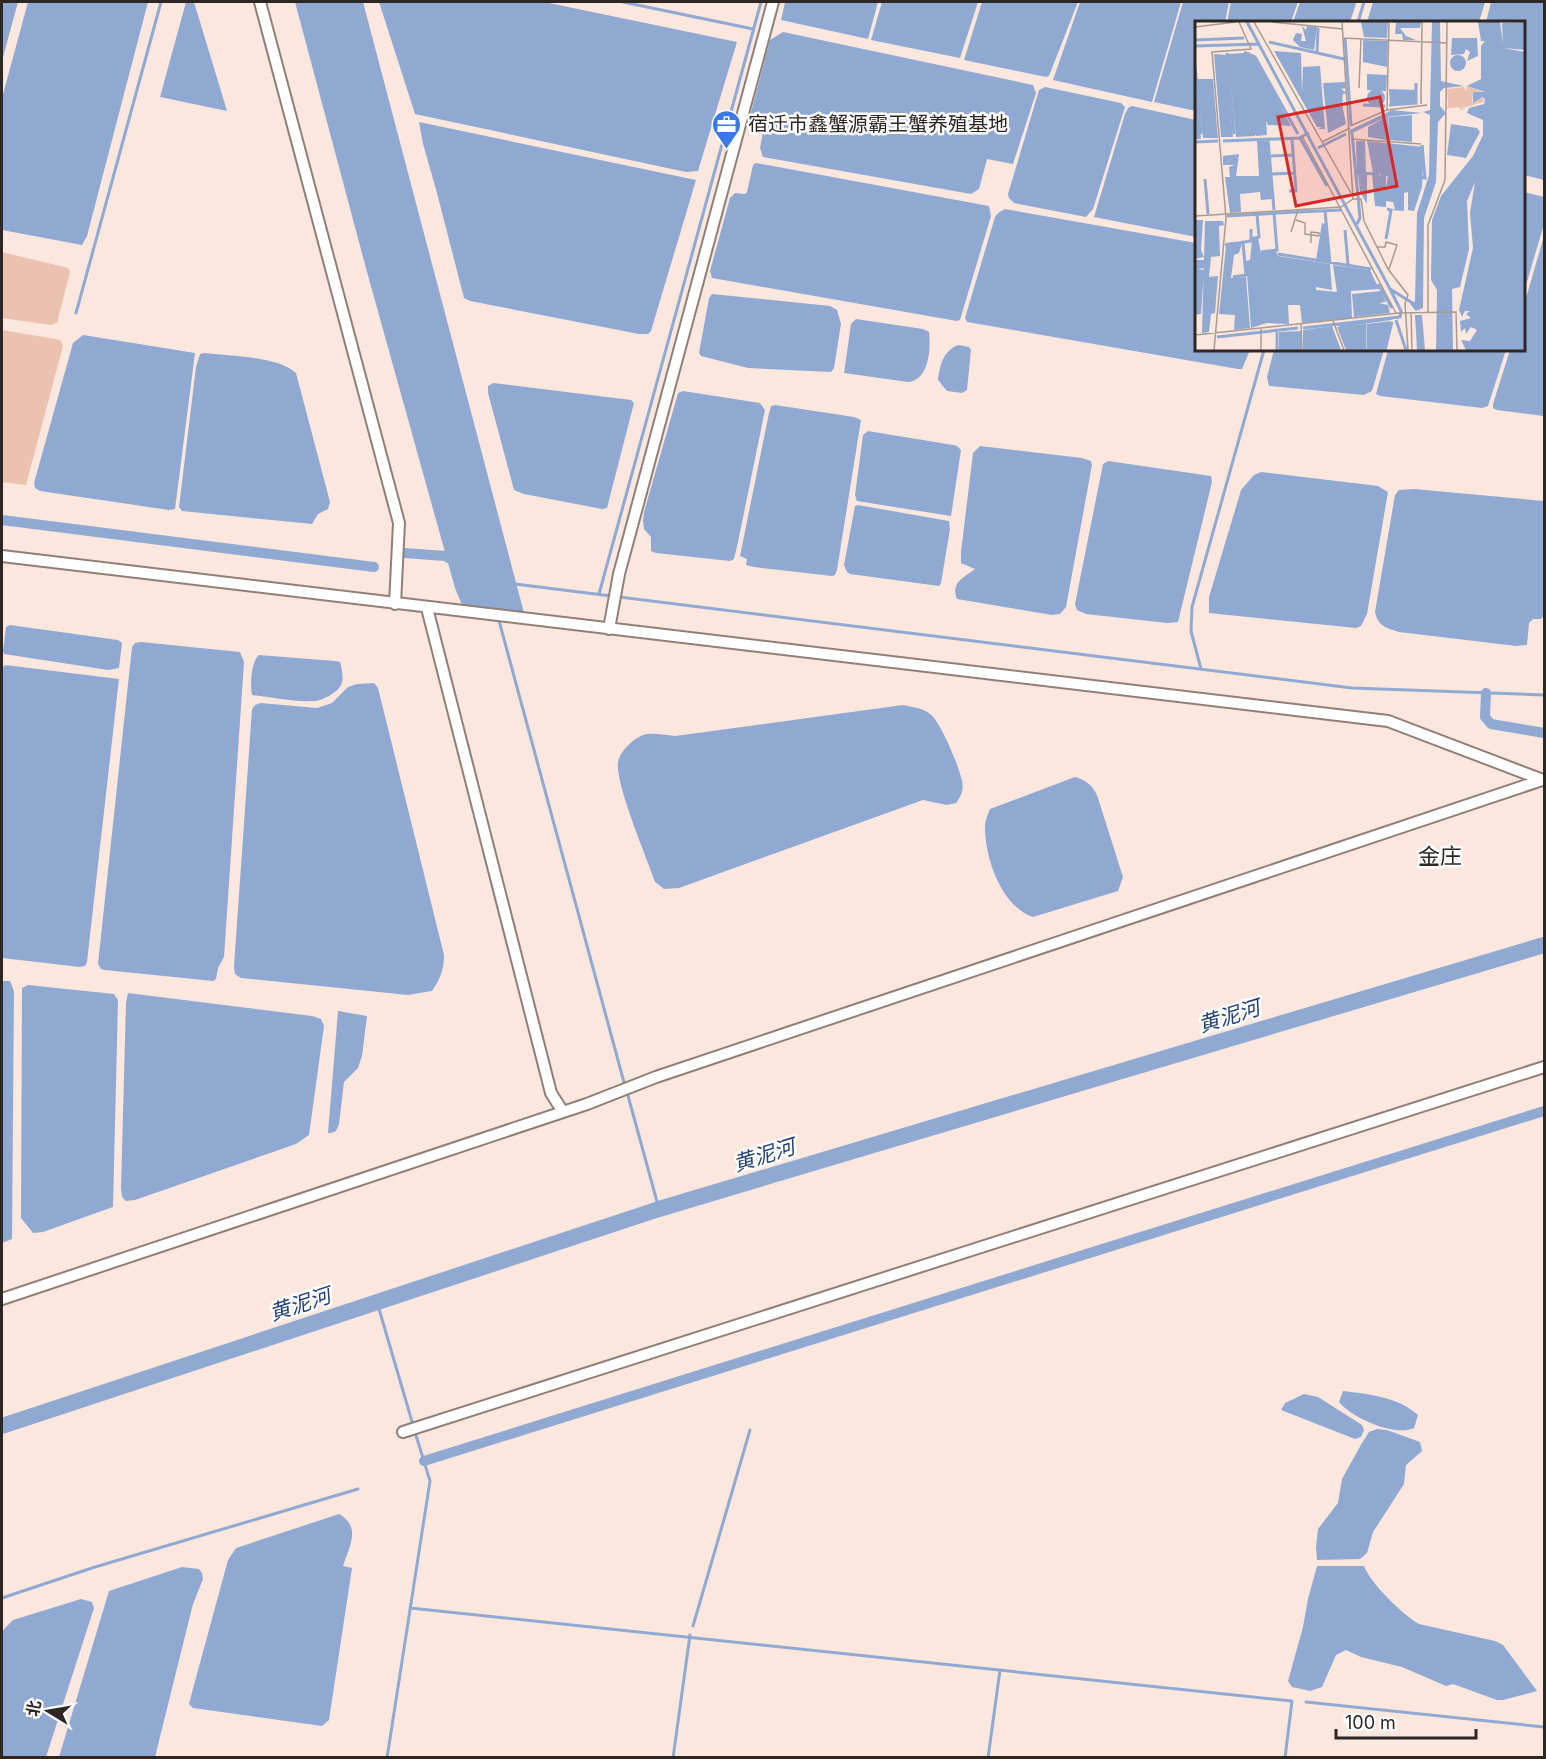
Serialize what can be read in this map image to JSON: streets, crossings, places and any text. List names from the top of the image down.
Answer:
{
  "districts": ["金庄"],
  "water": ["黄泥河"],
  "places": {
    "office": ["宿迁市鑫蟹源霸王蟹养殖基地"]
  },
  "scale_bar": "100 m",
  "north": "left"
}
